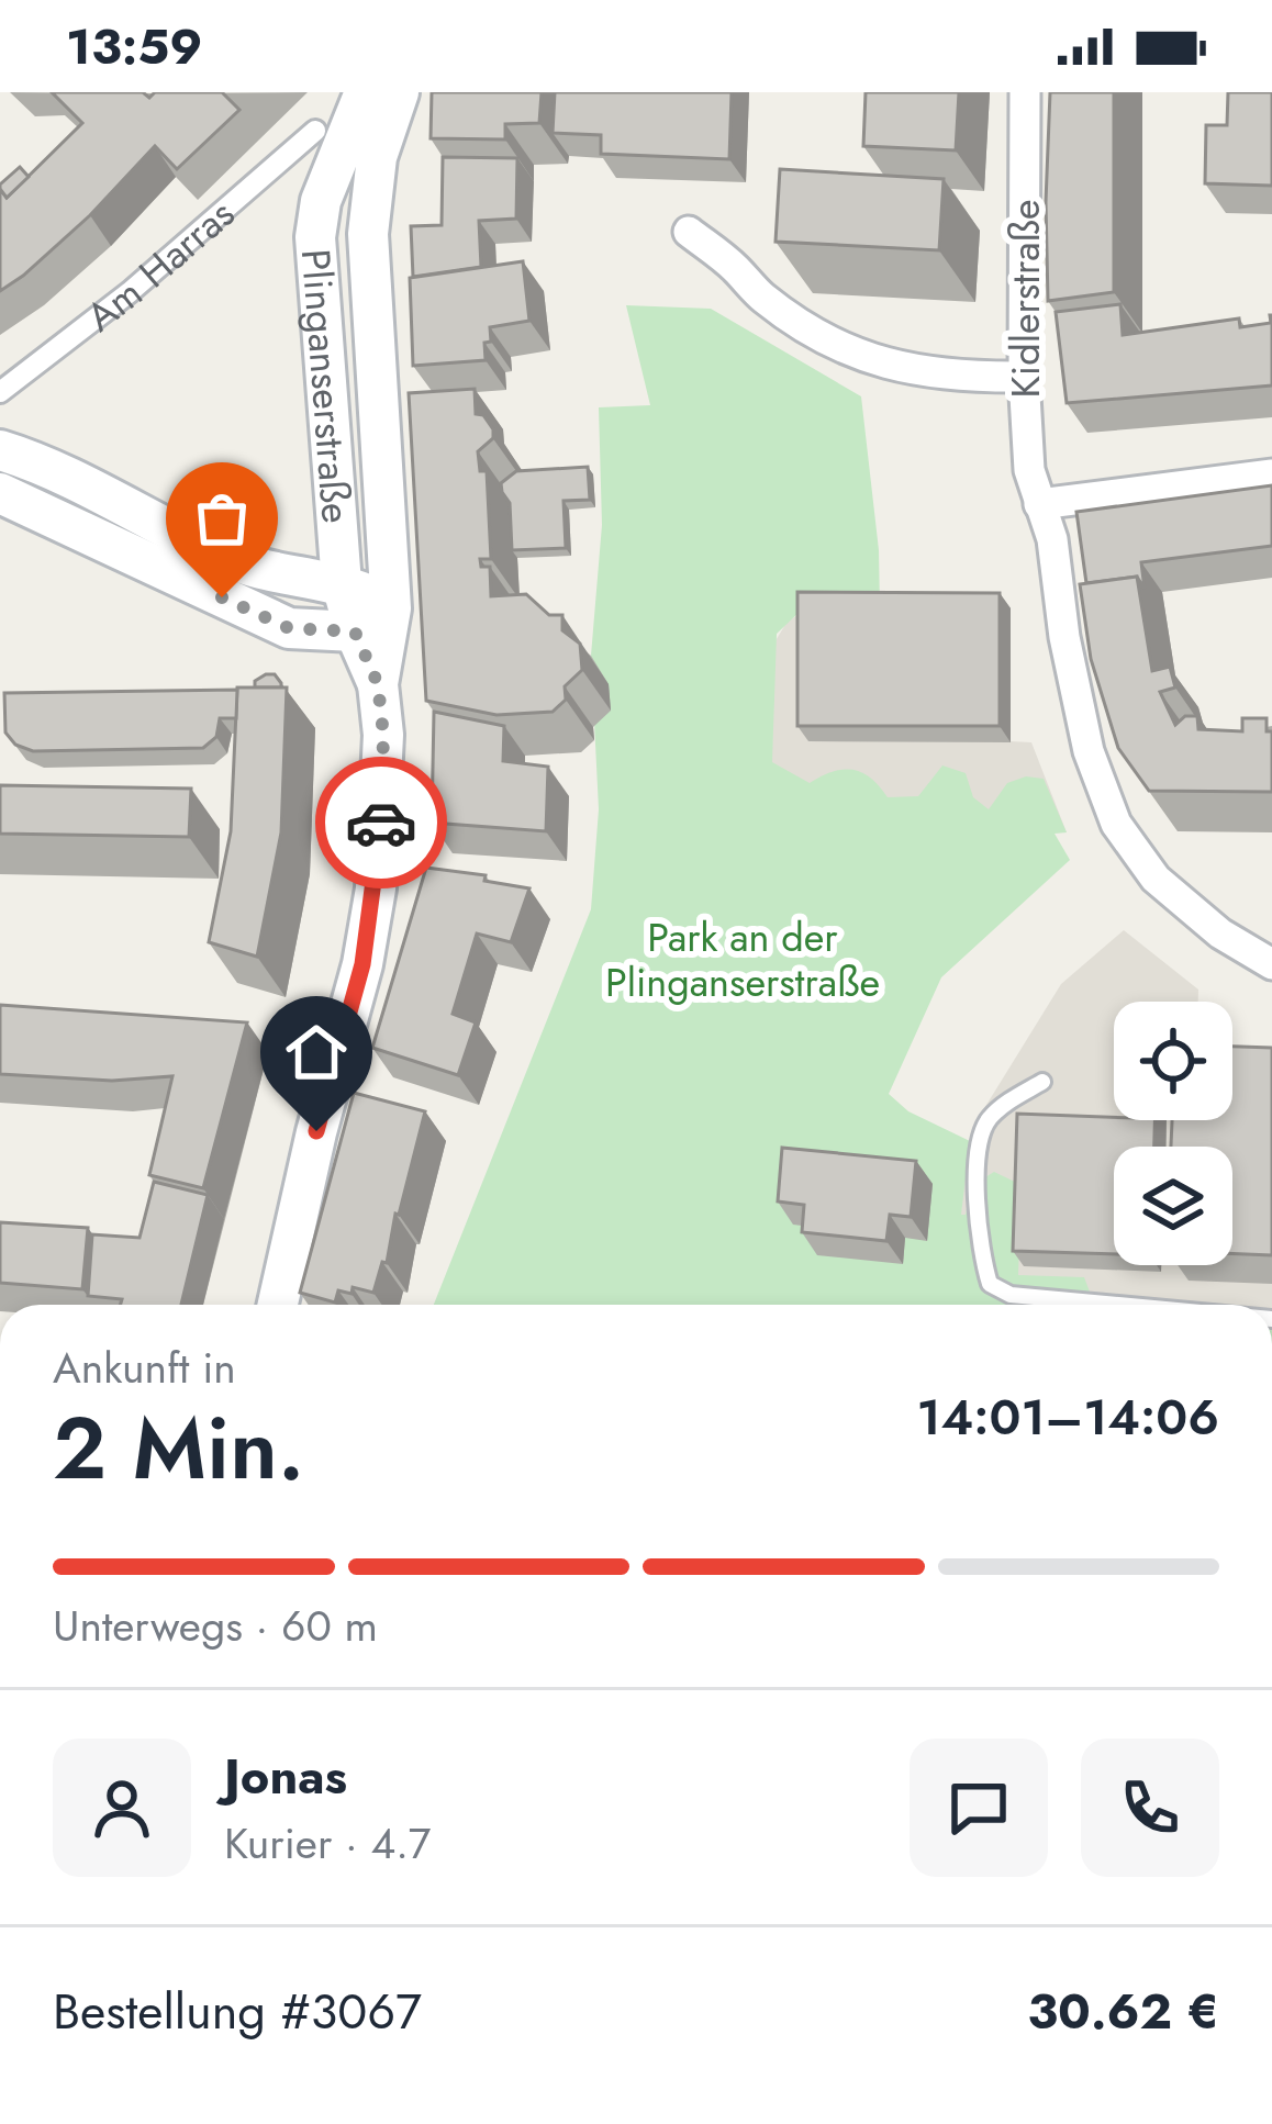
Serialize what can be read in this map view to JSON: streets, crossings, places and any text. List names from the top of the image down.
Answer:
{
  "streets": {
    "main road": ["Plinganserstraße"],
    "street": ["Am Harras", "Kidlerstraße"]
  },
  "parks": ["Park an der Plinganserstraße"],
  "page": {
    "status": "13:59",
    "heading": ["2 Min.", "Ankunft in", "14:01–14:06"],
    "panel": [
      "Jonas",
      "Kurier · 4.7",
      "Bestellung #3067",
      "30.62 €"
    ],
    "bar": "Unterwegs · 60 m"
  }
}
